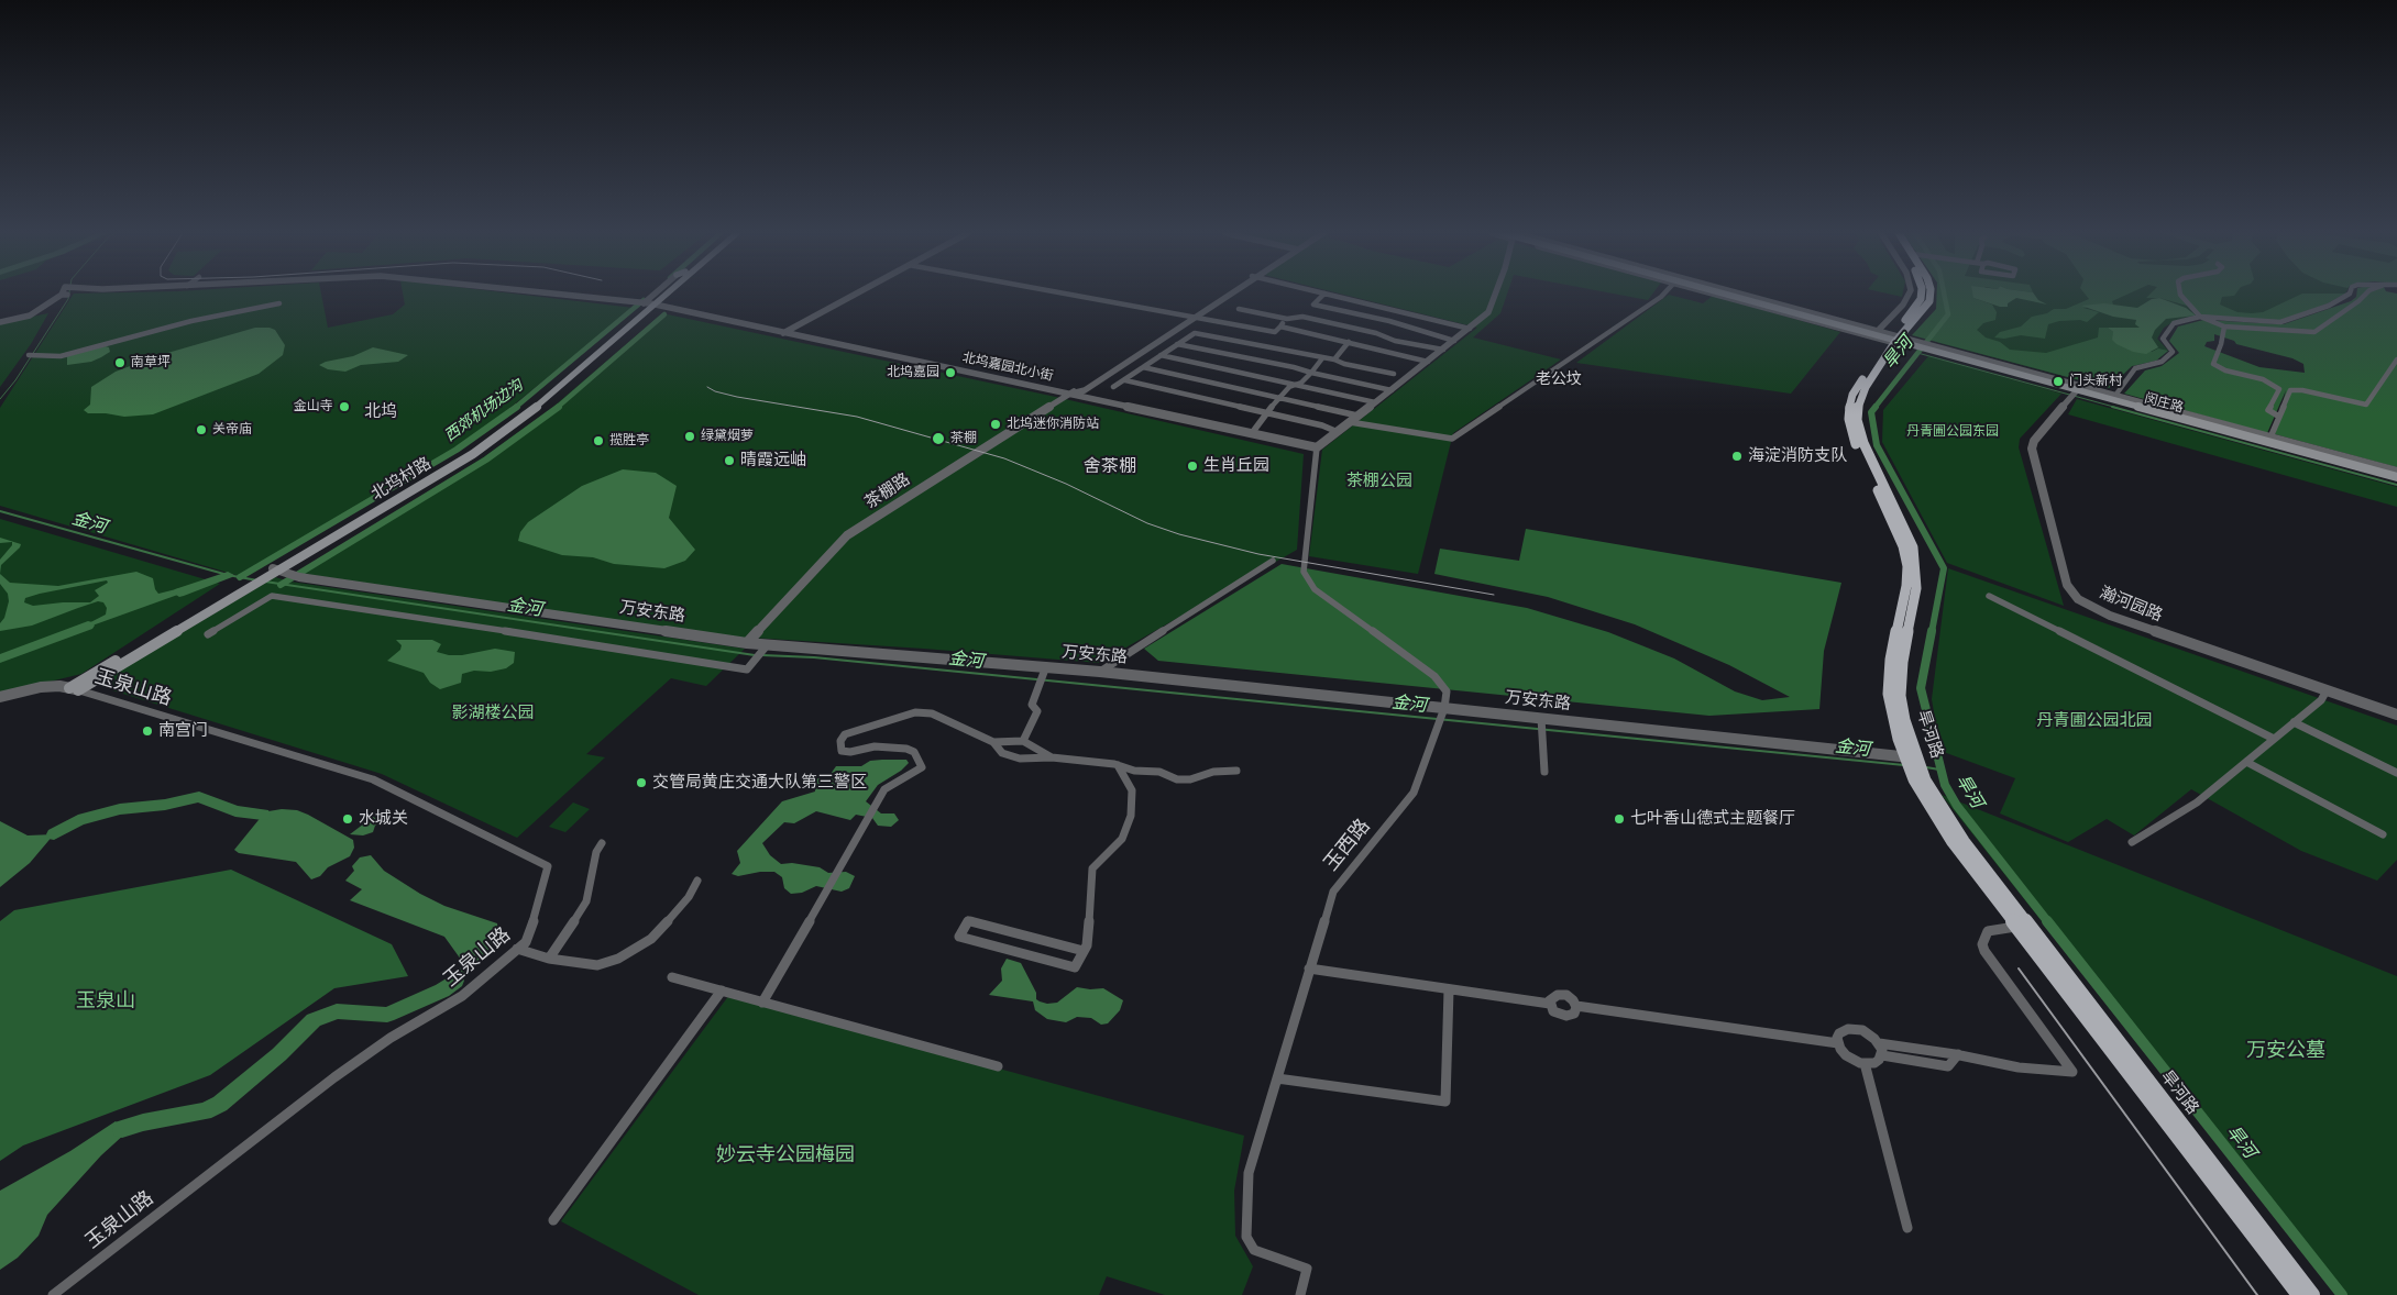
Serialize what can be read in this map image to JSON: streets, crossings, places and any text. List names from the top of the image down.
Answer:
{
  "streets": {
    "main road": ["闵庄路", "北坞村路", "旱河路"],
    "street": [
      "北坞嘉园北小街",
      "茶棚路",
      "瀚河园路",
      "万安东路",
      "玉泉山路",
      "玉西路"
    ]
  },
  "crossings": [
    ["北坞嘉园北小街", "北坞村路"],
    ["北坞嘉园北小街", "茶棚路"],
    ["北坞嘉园北小街", "玉西路"],
    ["闵庄路", "瀚河园路"],
    ["北坞村路", "万安东路"],
    ["北坞村路", "玉泉山路"],
    ["茶棚路", "万安东路"],
    ["万安东路", "旱河路"],
    ["万安东路", "玉西路"]
  ],
  "districts": ["老公坟", "北坞", "舍茶棚"],
  "water": ["旱河", "西郊机场边沟", "金河"],
  "parks": [
    "丹青圃公园东园",
    "茶棚公园",
    "影湖楼公园",
    "丹青圃公园北园",
    "玉泉山",
    "万安公墓",
    "妙云寺公园梅园"
  ],
  "places": [
    "南草坪",
    "北坞嘉园",
    "门头新村",
    "金山寺",
    "北坞迷你消防站",
    "关帝庙",
    "绿黛烟萝",
    "茶棚",
    "揽胜亭",
    "海淀消防支队",
    "晴霞远岫",
    "生肖丘园",
    "南宫门",
    "交管局黄庄交通大队第三警区",
    "水城关",
    "七叶香山德式主题餐厅"
  ]
}
